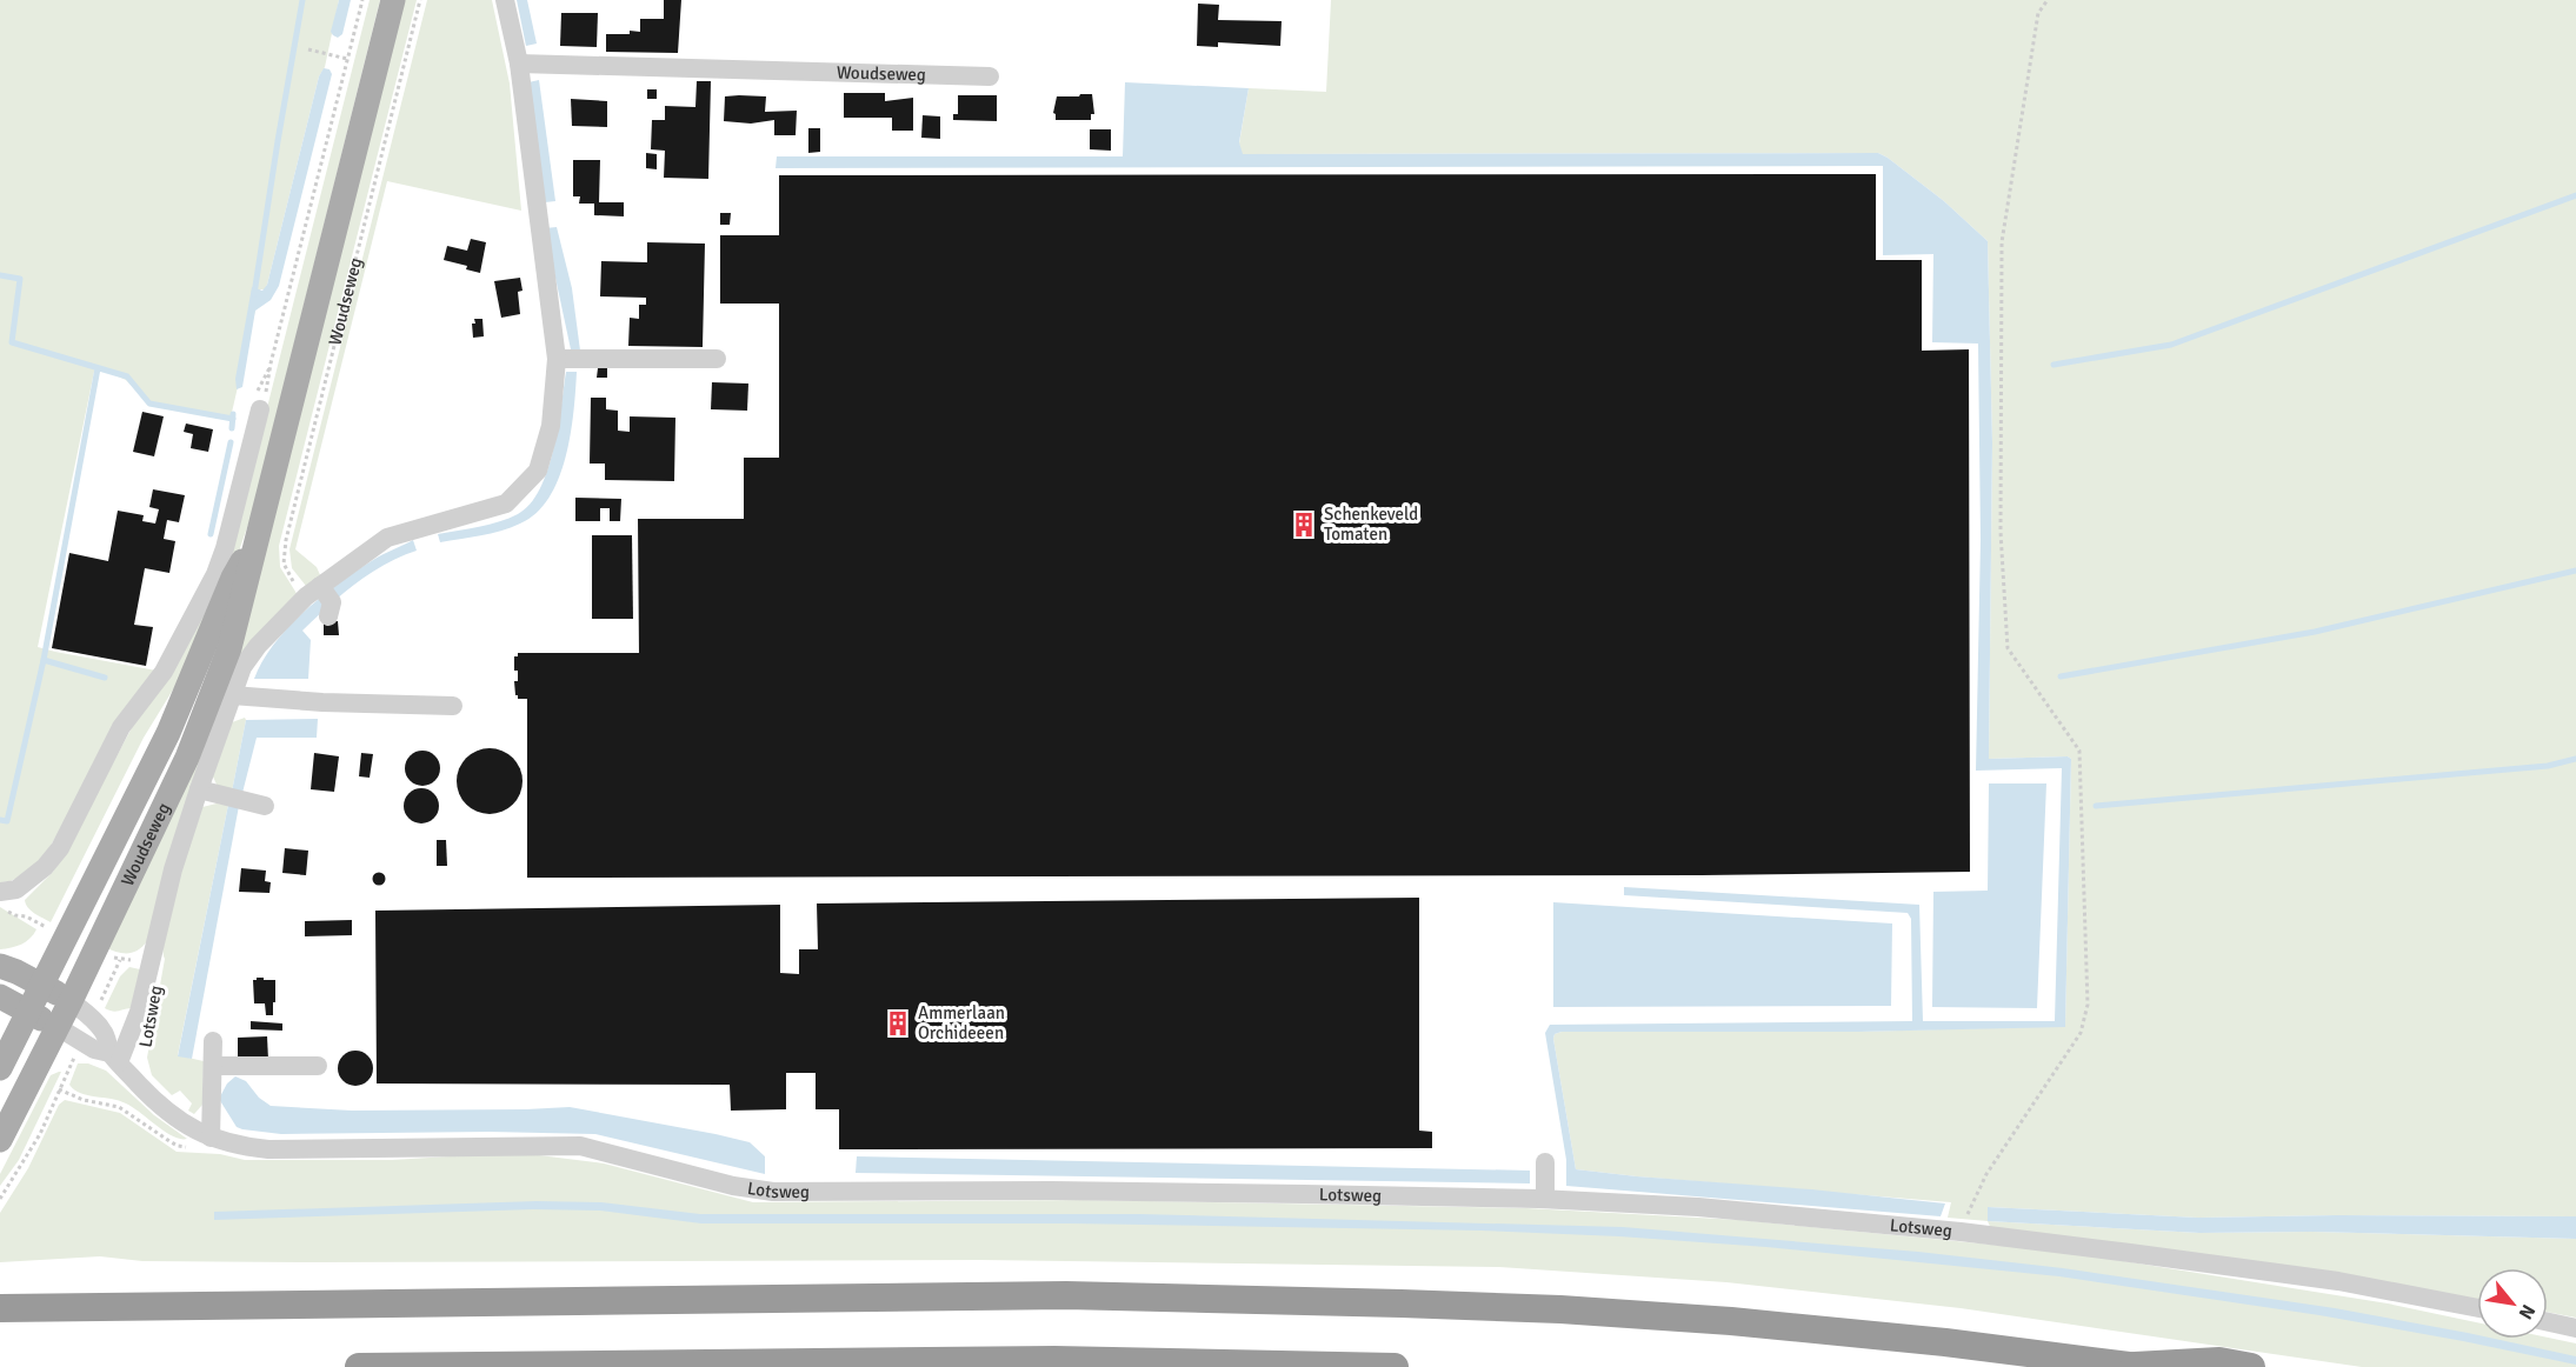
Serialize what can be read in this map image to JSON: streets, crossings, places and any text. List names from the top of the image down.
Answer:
{
  "streets": {
    "main road": ["Woudseweg"],
    "street": ["Lotsweg"]
  },
  "crossings": [
    ["Woudseweg", "Lotsweg"]
  ],
  "places": {
    "building": ["Schenkeveld Tomaten", "Ammerlaan Orchideeen"]
  },
  "north": "bottom right"
}
